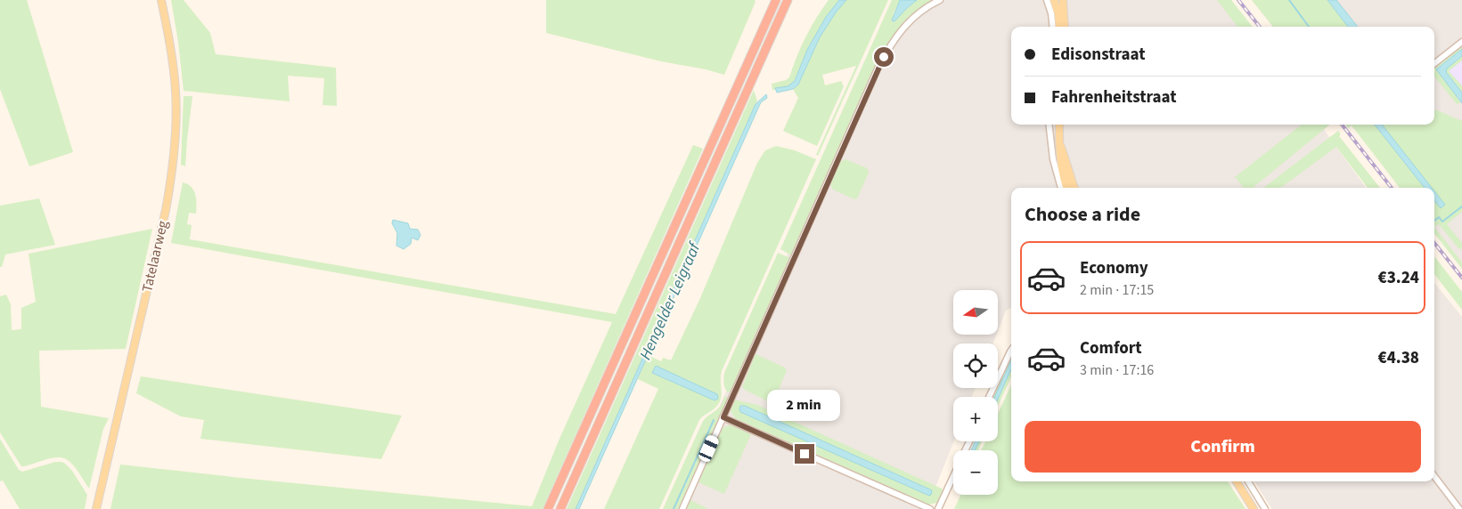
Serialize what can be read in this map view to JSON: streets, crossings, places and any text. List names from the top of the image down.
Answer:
{
  "streets": {
    "main road": ["Tatelaarweg"]
  },
  "water": ["Hengelder Leigraaf"],
  "north": "left",
  "page": {
    "banner": ["Edisonstraat", "Fahrenheitstraat"],
    "heading": "Choose a ride",
    "list": [
      {
        "name": "Economy",
        "note": "2 min · 17:15",
        "value": "€3.24"
      },
      {
        "name": "Comfort",
        "note": "3 min · 17:16",
        "value": "€4.38"
      }
    ],
    "map_buttons": ["+", "−"],
    "bubble": "2 min",
    "buttons": "Confirm"
  }
}
